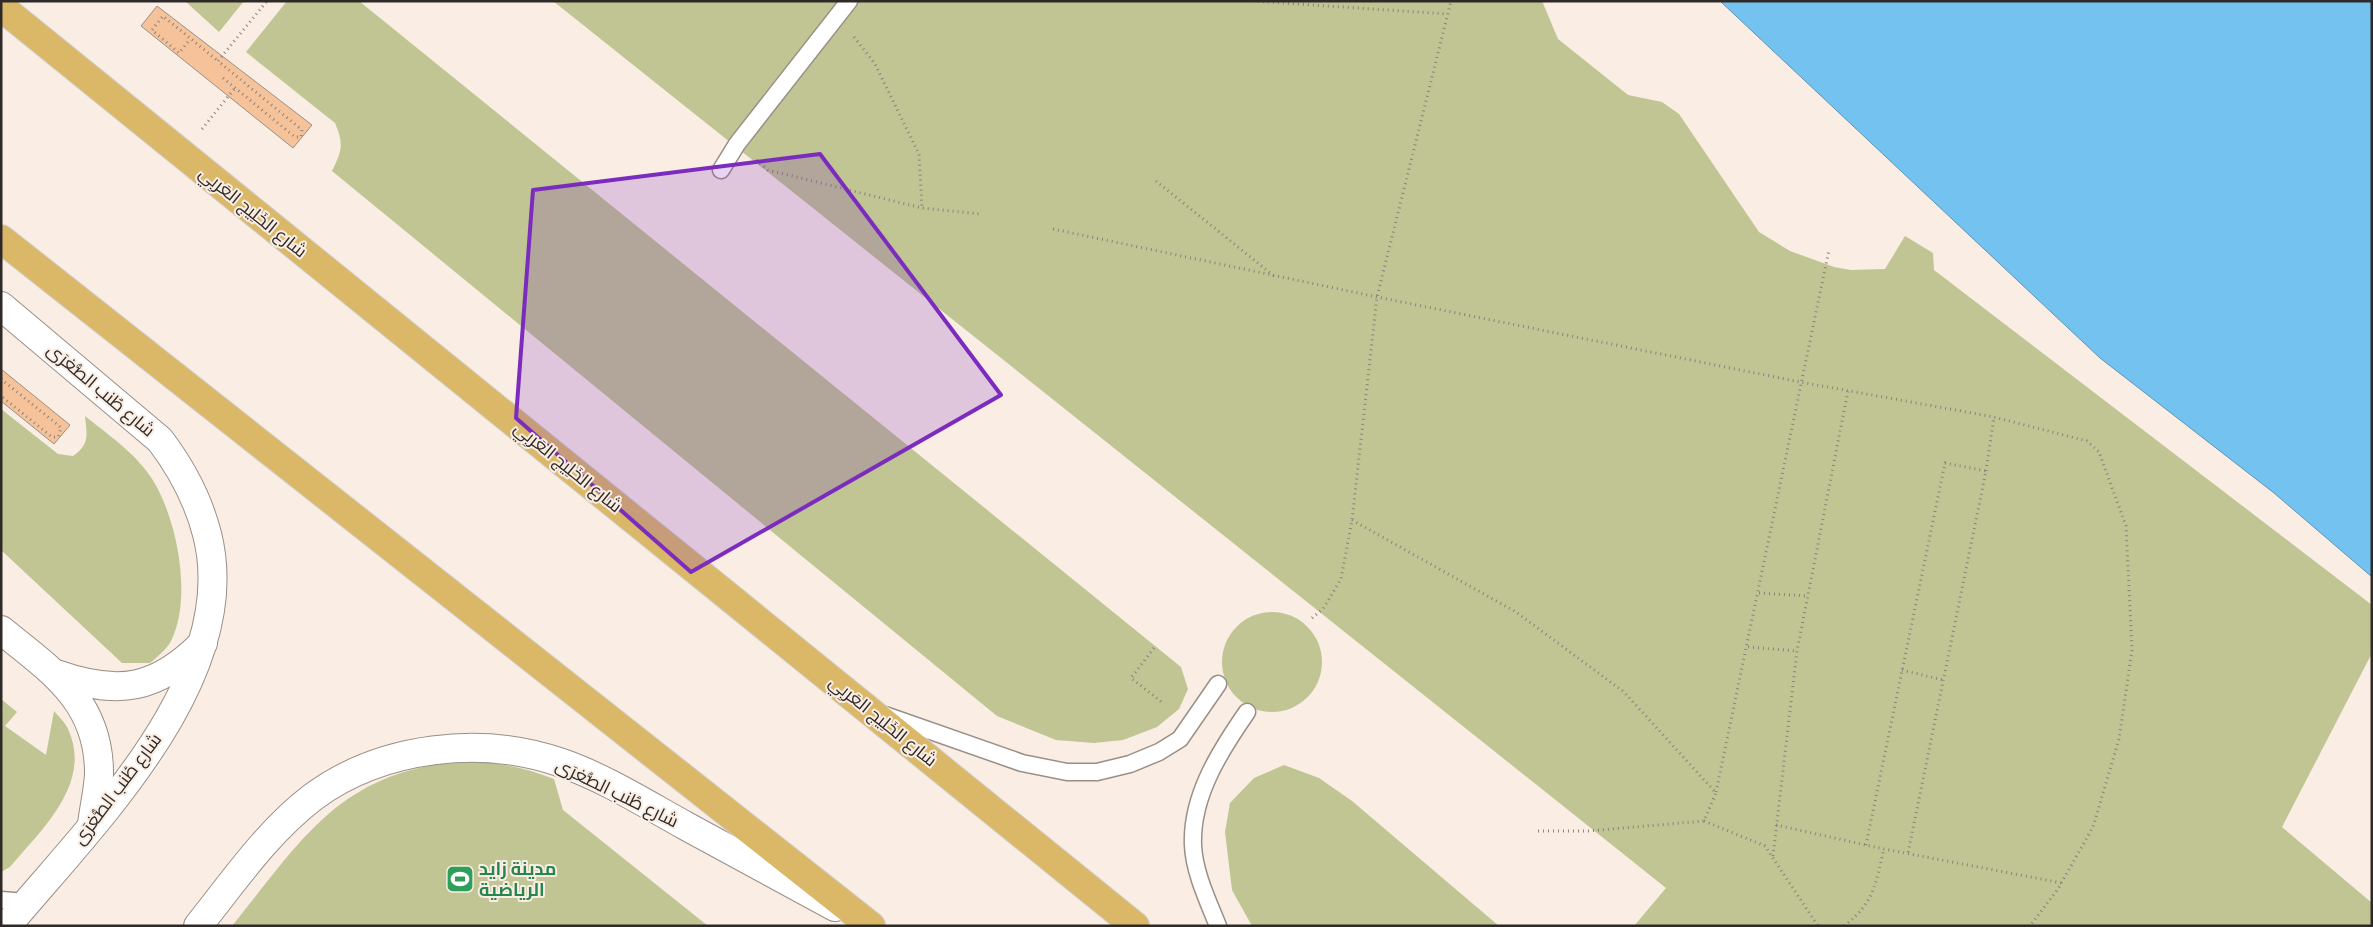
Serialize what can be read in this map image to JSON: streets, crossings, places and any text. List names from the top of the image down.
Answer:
{
  "streets": {
    "highway": ["شارع الخَلِيج العَربِي"],
    "street": ["شارع طُنب الصُّغرَى"]
  },
  "places": {
    "sports": ["مدينة زايد الرياضية"]
  }
}
